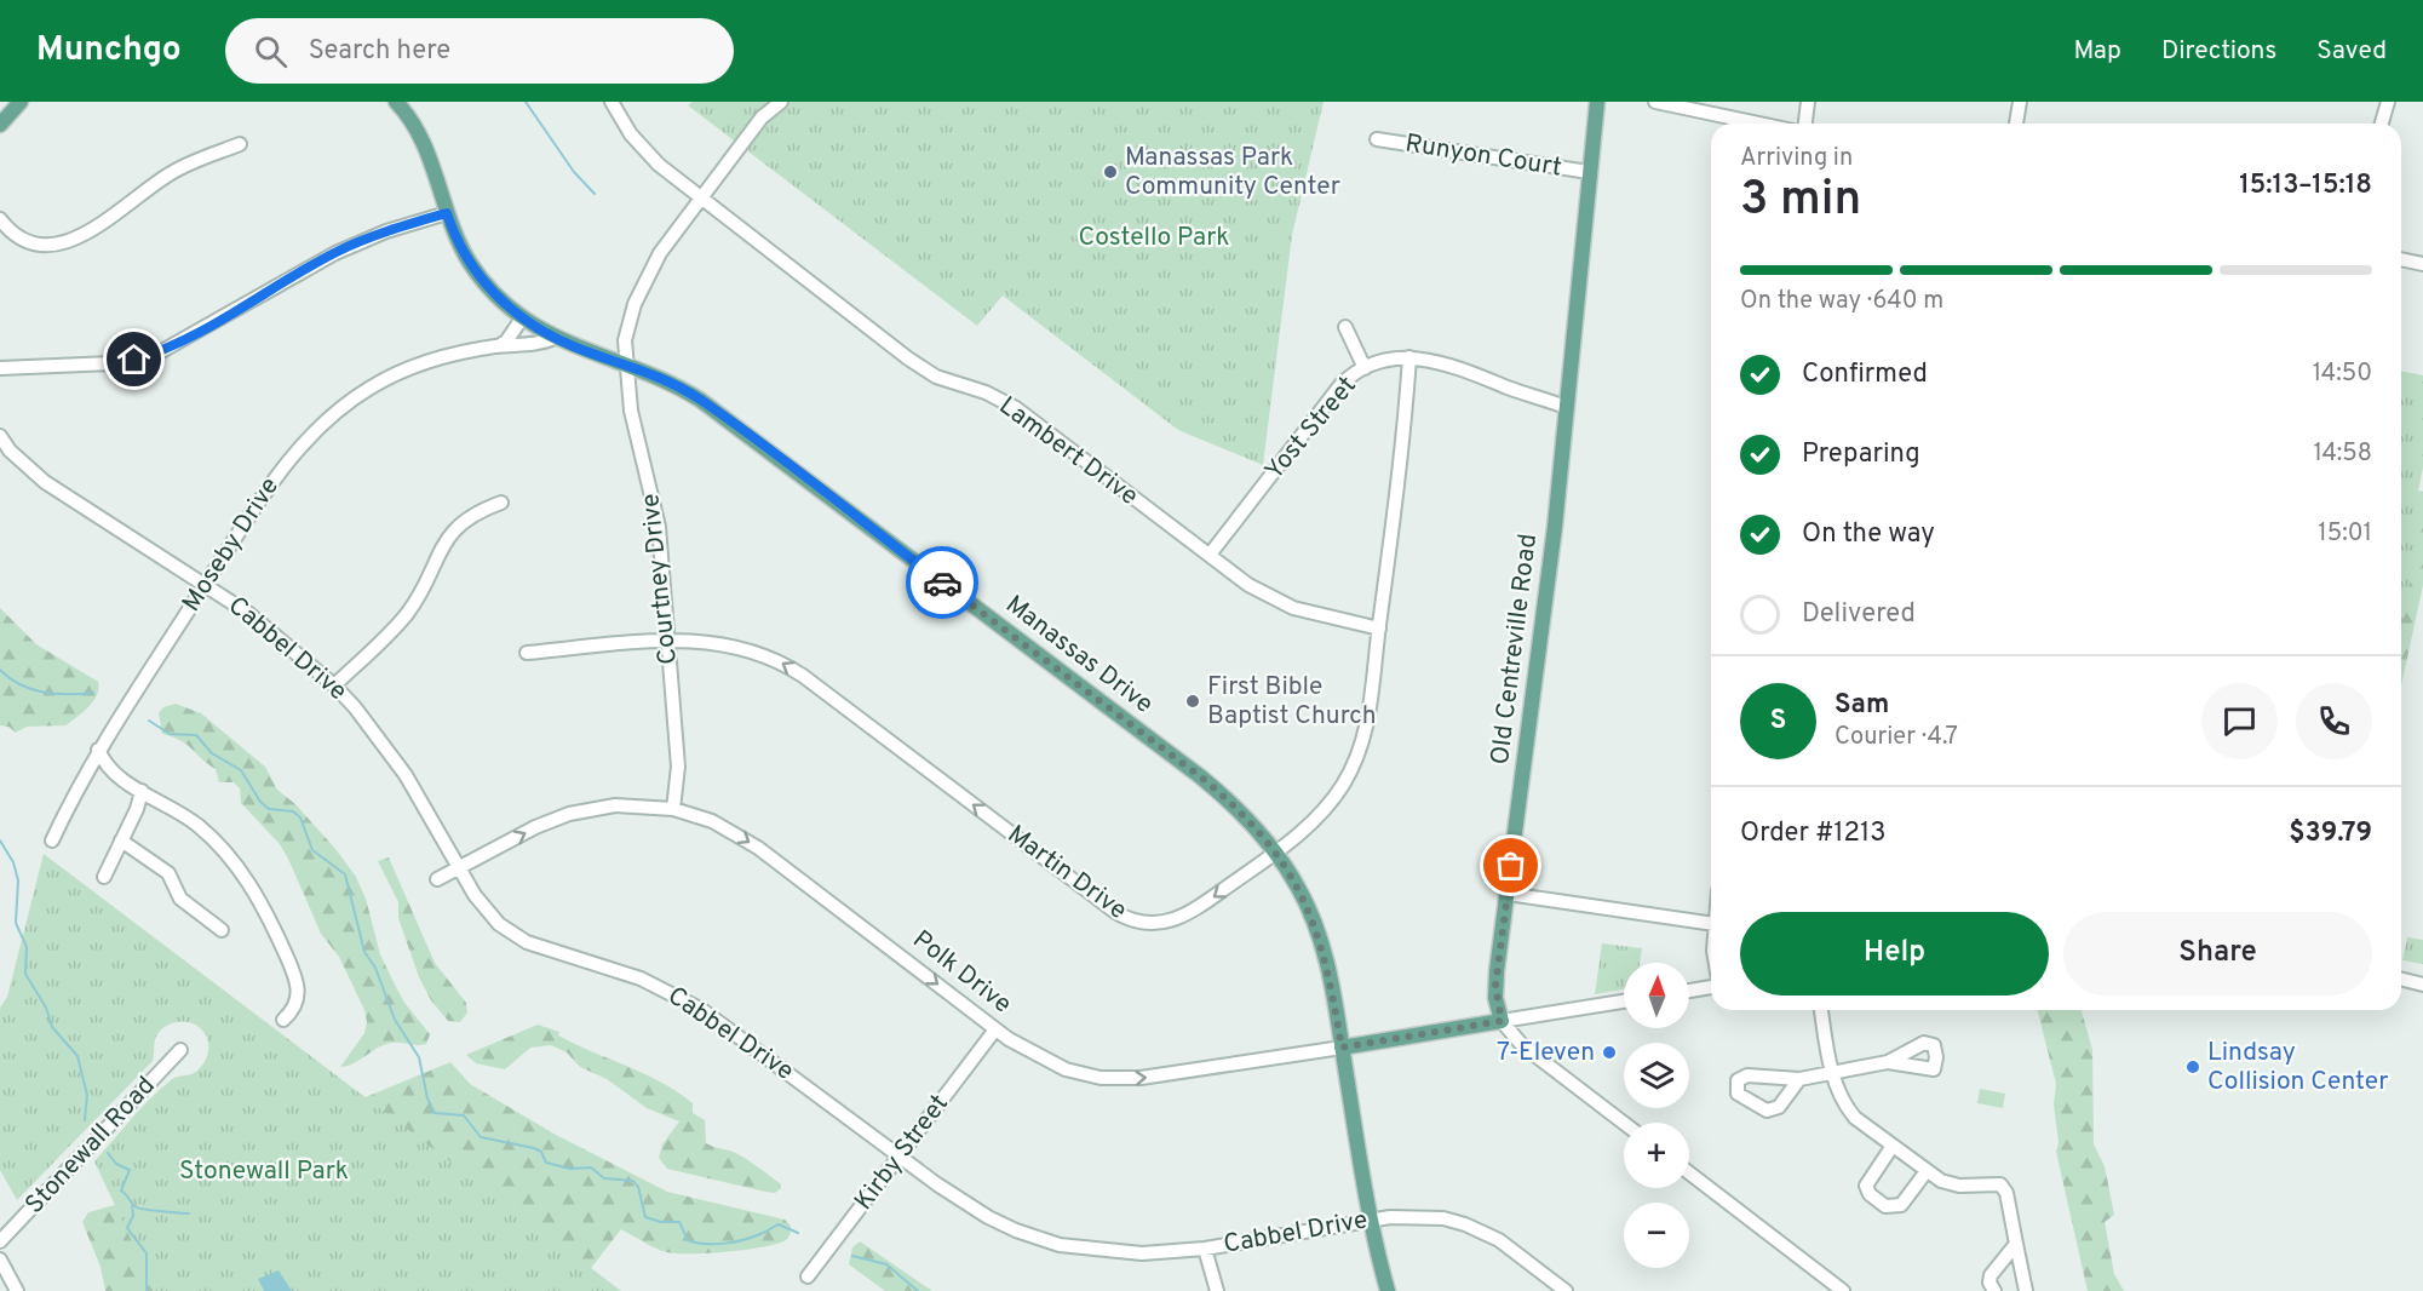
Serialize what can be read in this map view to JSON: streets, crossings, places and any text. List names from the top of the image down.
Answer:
{
  "streets": {
    "main road": ["Old Centreville Road", "Manassas Drive", "Polk Drive"],
    "street": [
      "Runyon Court",
      "Yost Street",
      "Lambert Drive",
      "Moseby Drive",
      "Courtney Drive",
      "Cabbel Drive",
      "Martin Drive",
      "Stonewall Road",
      "Kirby Street"
    ]
  },
  "crossings": [
    ["Runyon Court", "Old Centreville Road"],
    ["Yost Street", "Lambert Drive"],
    ["Yost Street", "Old Centreville Road"],
    ["Yost Street", "Martin Drive"],
    ["Lambert Drive", "Courtney Drive"],
    ["Lambert Drive", "Martin Drive"],
    ["Moseby Drive", "Cabbel Drive"],
    ["Moseby Drive", "Manassas Drive"],
    ["Courtney Drive", "Manassas Drive"],
    ["Courtney Drive", "Martin Drive"],
    ["Courtney Drive", "Polk Drive"],
    ["Cabbel Drive", "Manassas Drive"],
    ["Cabbel Drive", "Polk Drive"],
    ["Cabbel Drive", "Kirby Street"],
    ["Old Centreville Road", "Polk Drive"],
    ["Manassas Drive", "Martin Drive"],
    ["Manassas Drive", "Polk Drive"],
    ["Polk Drive", "Kirby Street"]
  ],
  "one_way": ["Martin Drive", "Polk Drive"],
  "parks": ["Costello Park", "Stonewall Park"],
  "places": [
    "Manassas Park Community Center",
    "First Bible Baptist Church",
    "7-Eleven",
    "Lindsay Collision Center"
  ],
  "north": "top",
  "page": {
    "header": "Munchgo",
    "search": "Search here",
    "nav": ["Map", "Directions", "Saved"],
    "heading": ["3 min", "Arriving in", "15:13–15:18"],
    "panel": [
      "Sam",
      "Courier · 4.7",
      "Order #1213",
      "$39.79"
    ],
    "bar": "On the way · 640 m",
    "list": [
      ["Confirmed", "14:50"],
      ["Preparing", "14:58"],
      ["On the way", "15:01"],
      "Delivered"
    ],
    "round": "S",
    "buttons": ["Help", "Share"],
    "map_buttons": ["+", "−"]
  }
}
